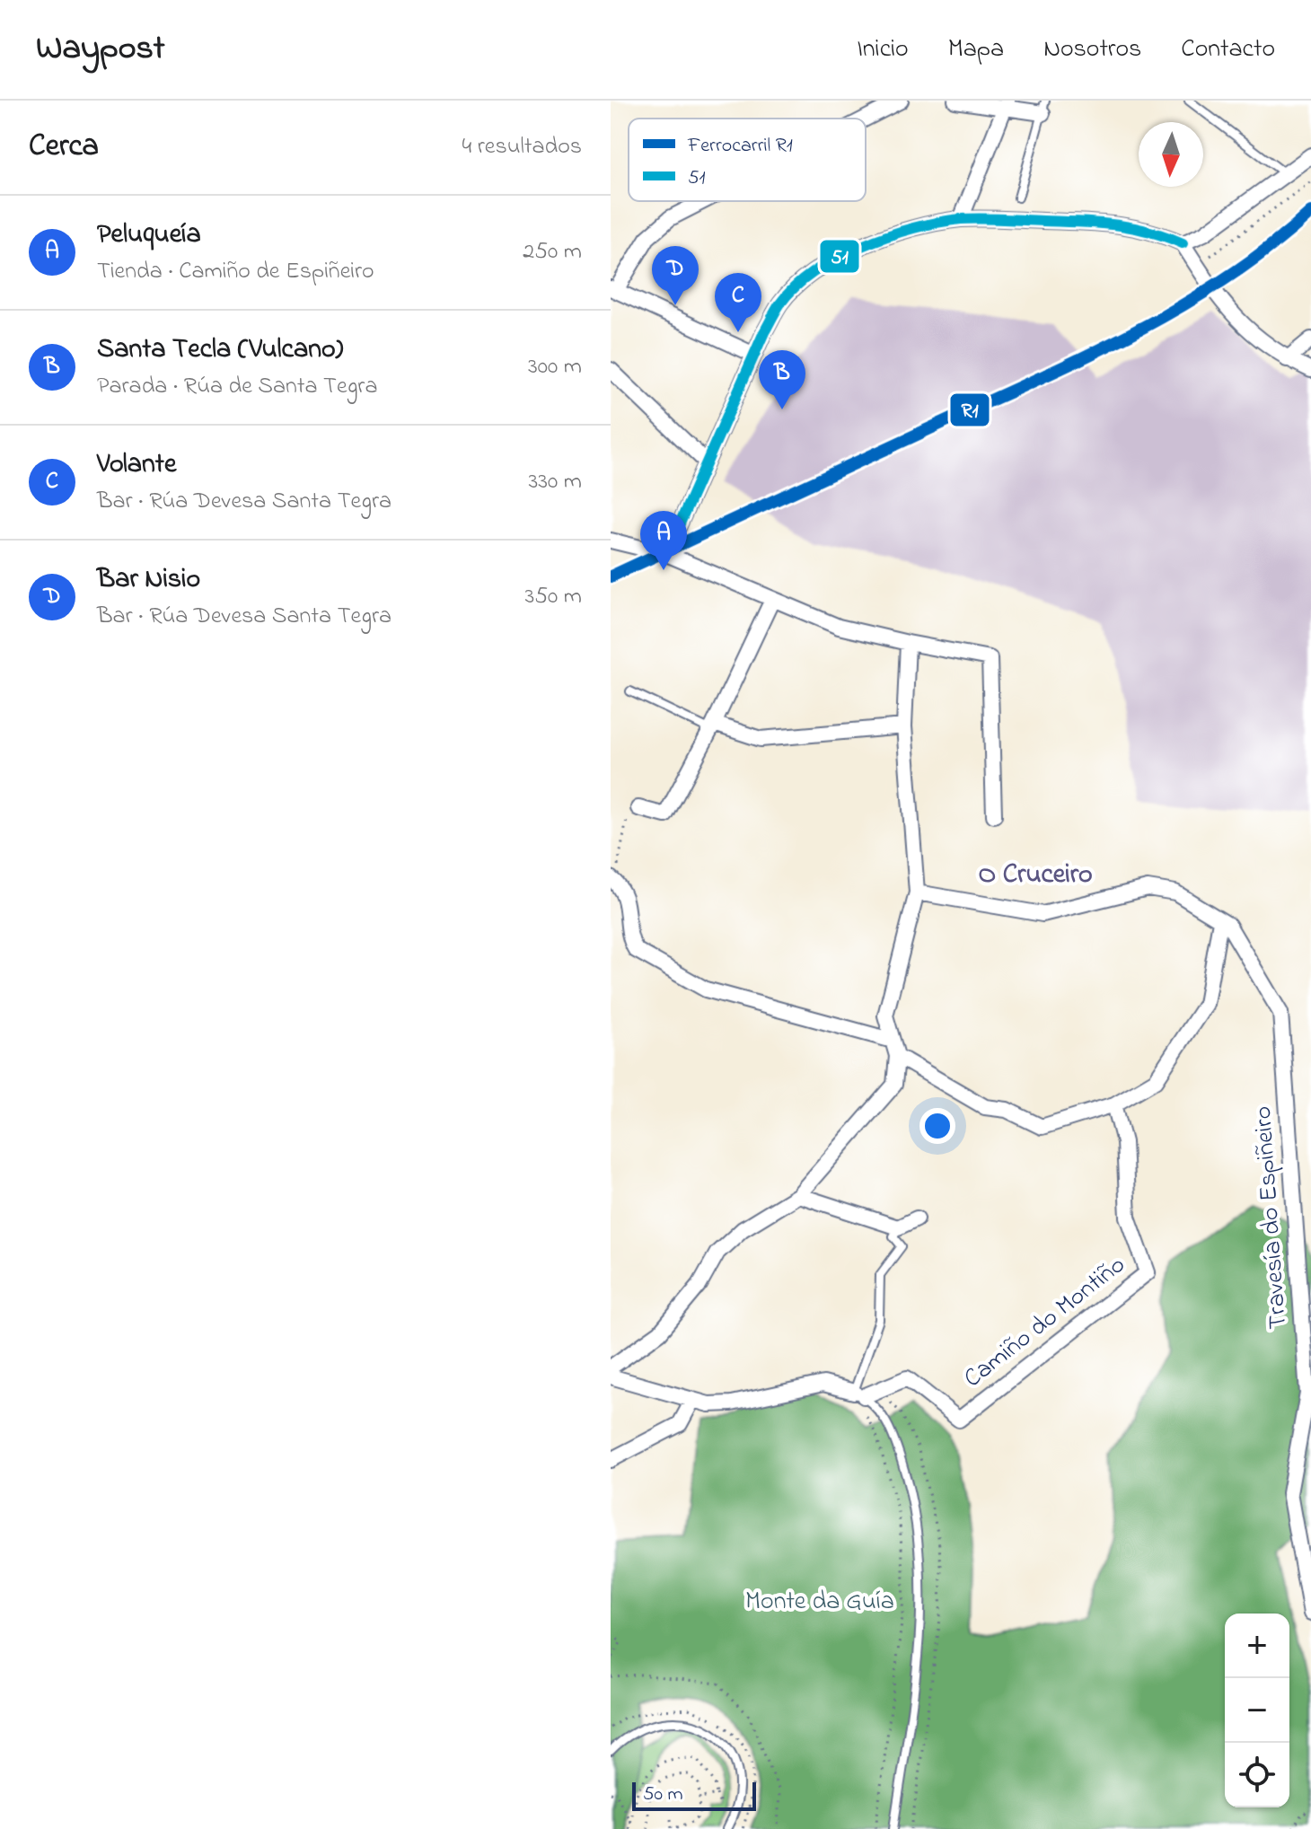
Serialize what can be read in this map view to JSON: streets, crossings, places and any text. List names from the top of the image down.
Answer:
{
  "streets": {
    "street": ["Travesía do Espiñeiro", "Camiño do Montiño"]
  },
  "districts": ["O Cruceiro"],
  "parks": ["Monte da Guía"],
  "lines": ["rail line R1", "transit line 51"],
  "legend": ["Ferrocarril R1", "51"],
  "scale_bar": "50 m",
  "north": "bottom",
  "page": {
    "header": "Waypost",
    "nav": [
      "Inicio",
      "Mapa",
      "Nosotros",
      "Contacto"
    ],
    "heading": ["Cerca", "4 resultados"],
    "list": [
      {
        "mark": "A",
        "name": "Peluqueía",
        "note": "Tienda · Camiño de Espiñeiro",
        "value": "250 m"
      },
      {
        "mark": "B",
        "name": "Santa Tecla (Vulcano)",
        "note": "Parada · Rúa de Santa Tegra",
        "value": "300 m"
      },
      {
        "mark": "C",
        "name": "Volante",
        "note": "Bar · Rúa Devesa Santa Tegra",
        "value": "330 m"
      },
      {
        "mark": "D",
        "name": "Bar Nisio",
        "note": "Bar · Rúa Devesa Santa Tegra",
        "value": "350 m"
      }
    ],
    "pins": [
      "D",
      "C",
      "B",
      "A"
    ],
    "map_buttons": ["+", "−"],
    "scale": "50 m"
  }
}
